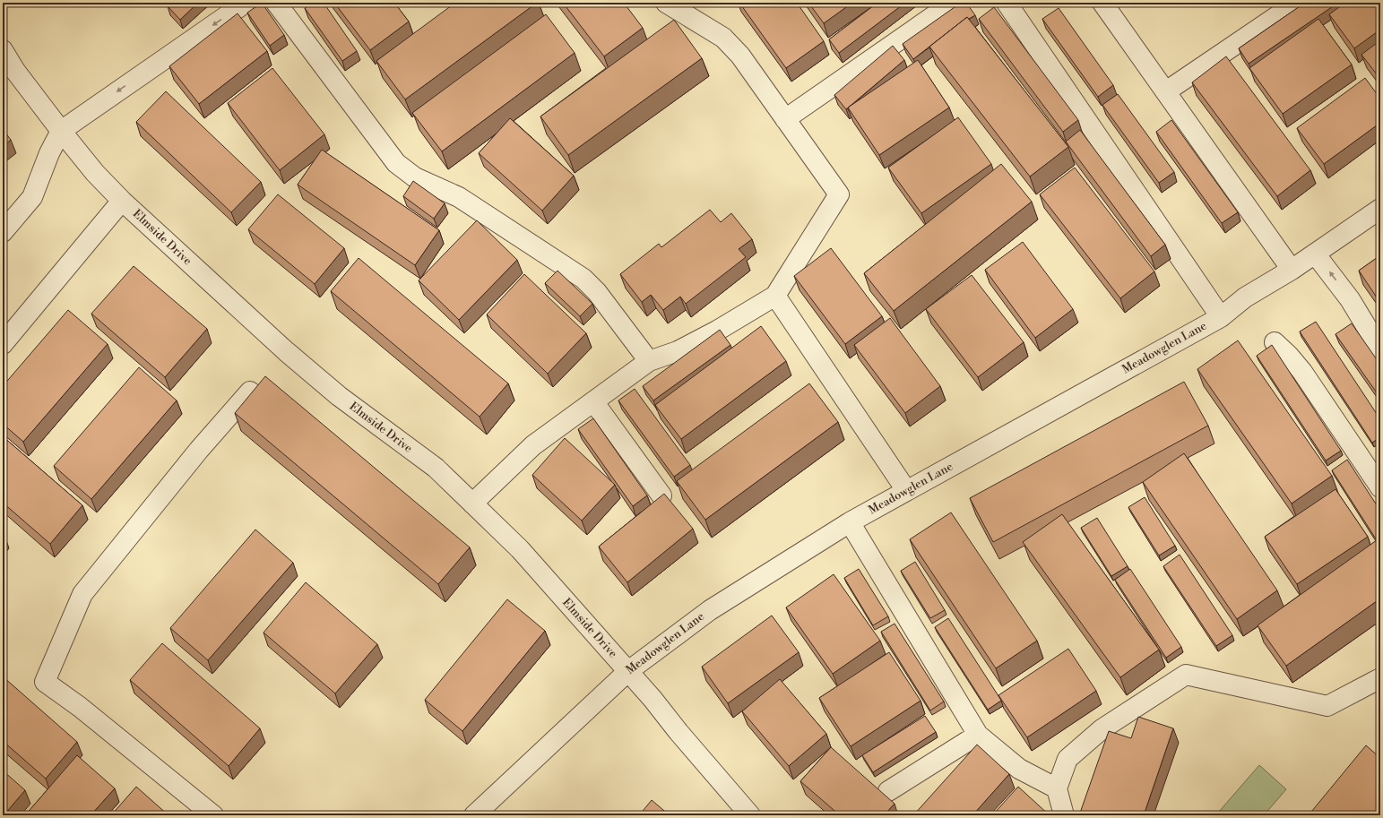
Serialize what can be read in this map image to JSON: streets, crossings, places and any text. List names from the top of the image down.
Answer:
{
  "streets": {
    "street": ["Elmside Drive", "Meadowglen Lane"]
  },
  "crossings": [
    ["Elmside Drive", "Meadowglen Lane"]
  ]
}
